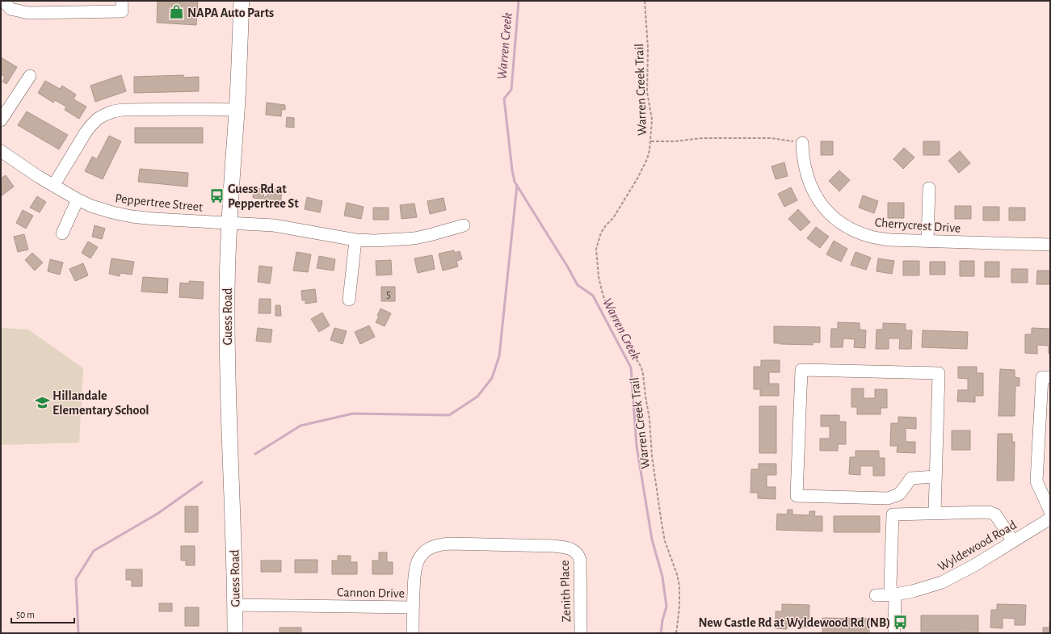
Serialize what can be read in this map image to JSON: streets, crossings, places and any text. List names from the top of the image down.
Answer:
{
  "streets": {
    "main road": ["Guess Road"],
    "street": [
      "Peppertree Street",
      "Cherrycrest Drive",
      "Wyldewood Road",
      "Zenith Place",
      "Cannon Drive"
    ],
    "path": ["Warren Creek Trail"]
  },
  "crossings": [
    ["Peppertree Street", "Guess Road"],
    ["Guess Road", "Cannon Drive"],
    ["Zenith Place", "Cannon Drive"]
  ],
  "water": ["Warren Creek"],
  "places": {
    "shop": ["NAPA Auto Parts"],
    "bus stop": ["Guess Rd at Peppertree St", "New Castle Rd at Wyldewood Rd (NB)"],
    "school or university": ["Hillandale Elementary School"]
  },
  "house_numbers": ["5"],
  "scale_bar": "50 m"
}
